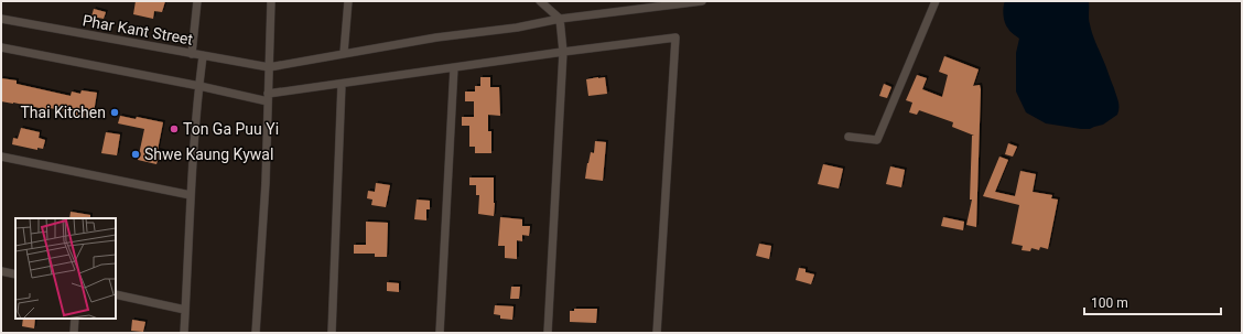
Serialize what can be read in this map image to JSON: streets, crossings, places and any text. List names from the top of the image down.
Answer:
{
  "streets": {
    "street": ["Phar Kant Street"]
  },
  "places": ["Thai Kitchen", "Ton Ga Puu Yi", "Shwe Kaung Kywal"],
  "scale_bar": "100 m"
}
